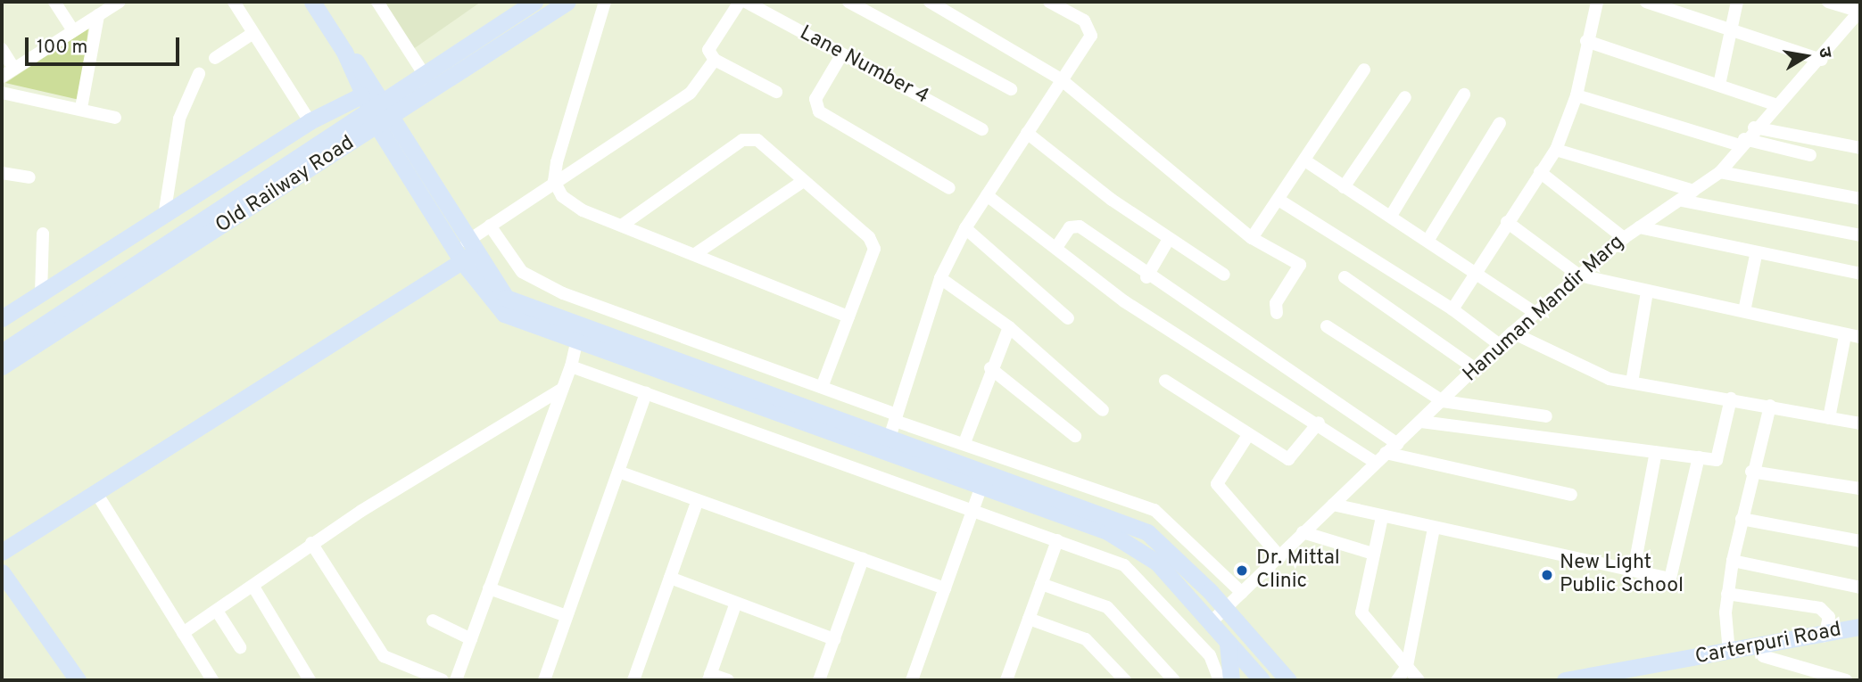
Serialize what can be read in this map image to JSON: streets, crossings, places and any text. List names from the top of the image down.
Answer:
{
  "streets": {
    "street": [
      "Lane Number 4",
      "Old Railway Road",
      "Hanuman Mandir Marg",
      "Carterpuri Road"
    ]
  },
  "places": ["Dr. Mittal Clinic", "New Light Public School"],
  "scale_bar": "100 m",
  "north": "right"
}
